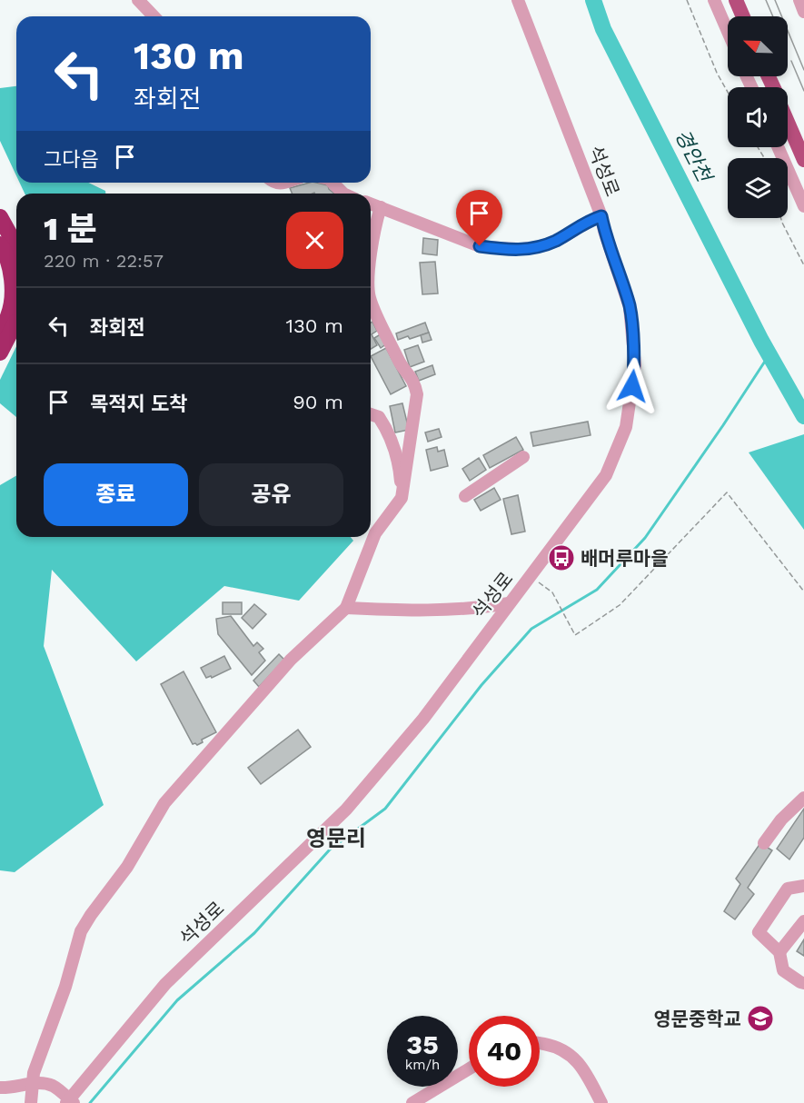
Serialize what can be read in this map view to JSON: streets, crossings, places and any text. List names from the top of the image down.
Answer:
{
  "streets": {
    "street": ["석성로"]
  },
  "districts": ["영문리"],
  "water": ["경안천"],
  "places": {
    "bus stop": ["배머루마을"],
    "school or university": ["영문중학교"]
  },
  "north": "top left",
  "page": {
    "turn": ["130 m", "좌회전"],
    "then": "그다음",
    "heading": ["1 분", "220 m · 22:57"],
    "list": [
      {
        "name": "좌회전",
        "value": "130 m"
      },
      {
        "name": "목적지 도착",
        "value": "90 m"
      }
    ],
    "buttons": ["종료", "공유"],
    "speed": "35 km/h",
    "limit": "40"
  }
}
